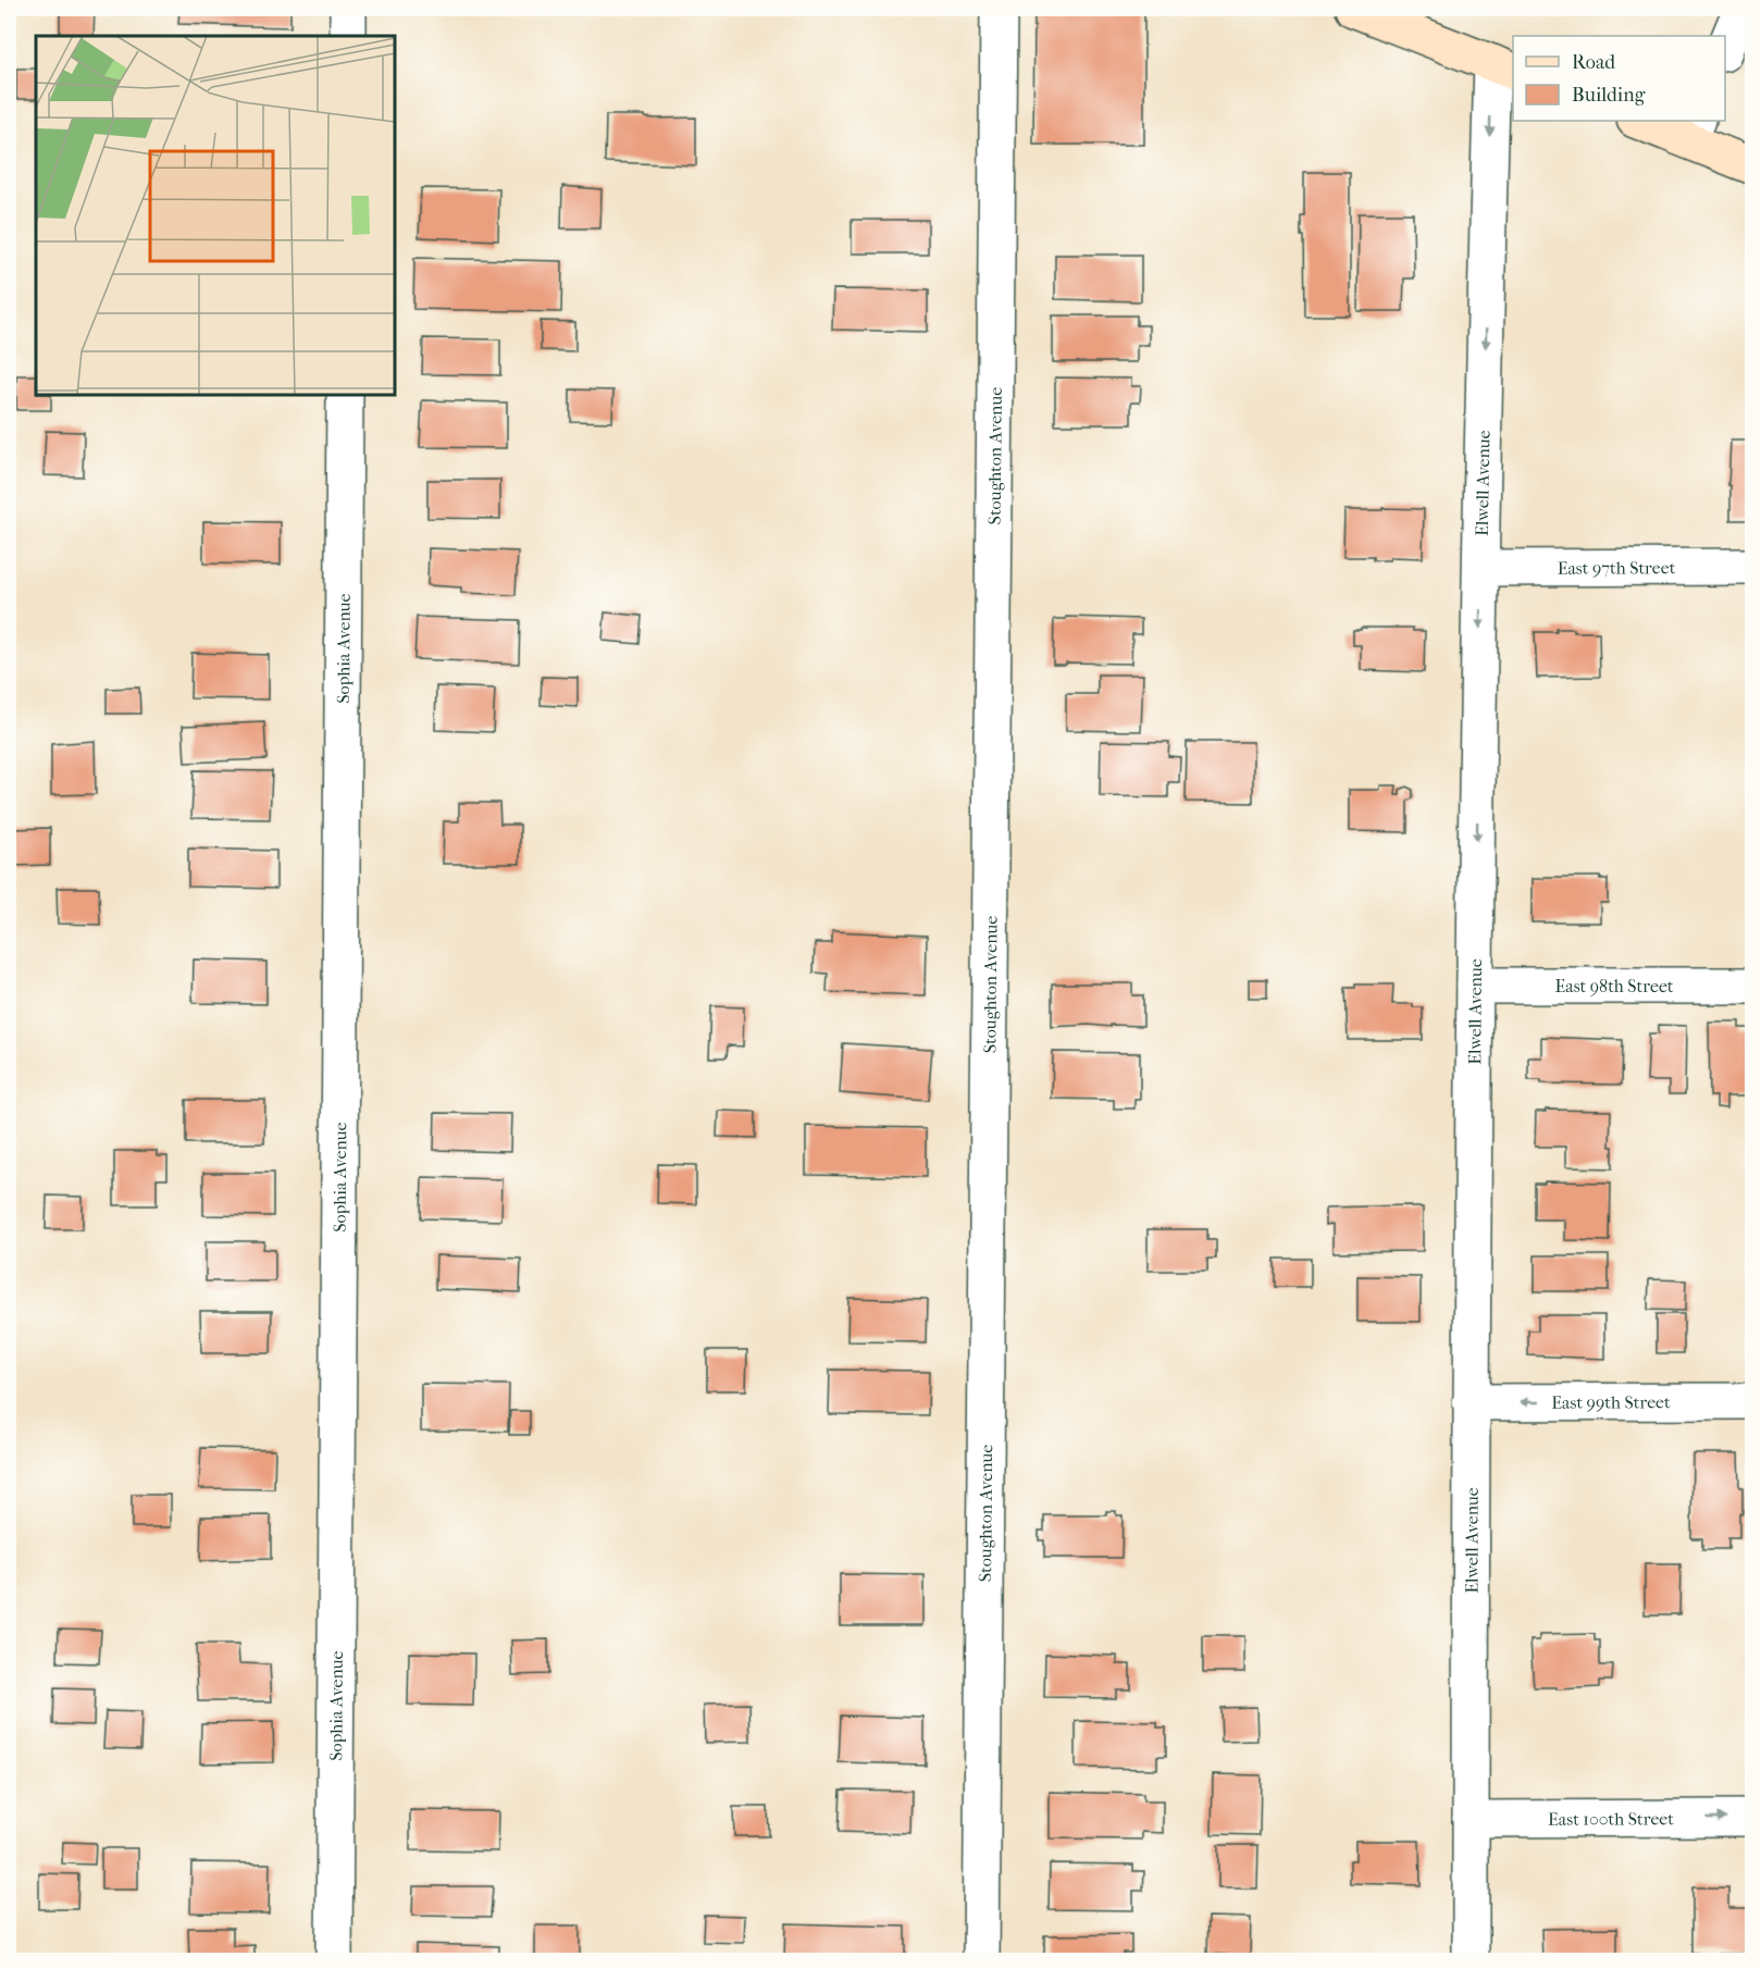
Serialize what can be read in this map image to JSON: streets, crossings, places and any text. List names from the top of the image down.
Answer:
{
  "streets": {
    "street": [
      "Stoughton Avenue",
      "Elwell Avenue",
      "East 97th Street",
      "Sophia Avenue",
      "East 98th Street",
      "East 99th Street",
      "East 100th Street"
    ]
  },
  "crossings": [
    ["Elwell Avenue", "East 97th Street"],
    ["Elwell Avenue", "East 98th Street"],
    ["Elwell Avenue", "East 99th Street"],
    ["Elwell Avenue", "East 100th Street"]
  ],
  "one_way": ["Elwell Avenue", "East 99th Street", "East 100th Street"],
  "legend": ["Road", "Building"]
}
